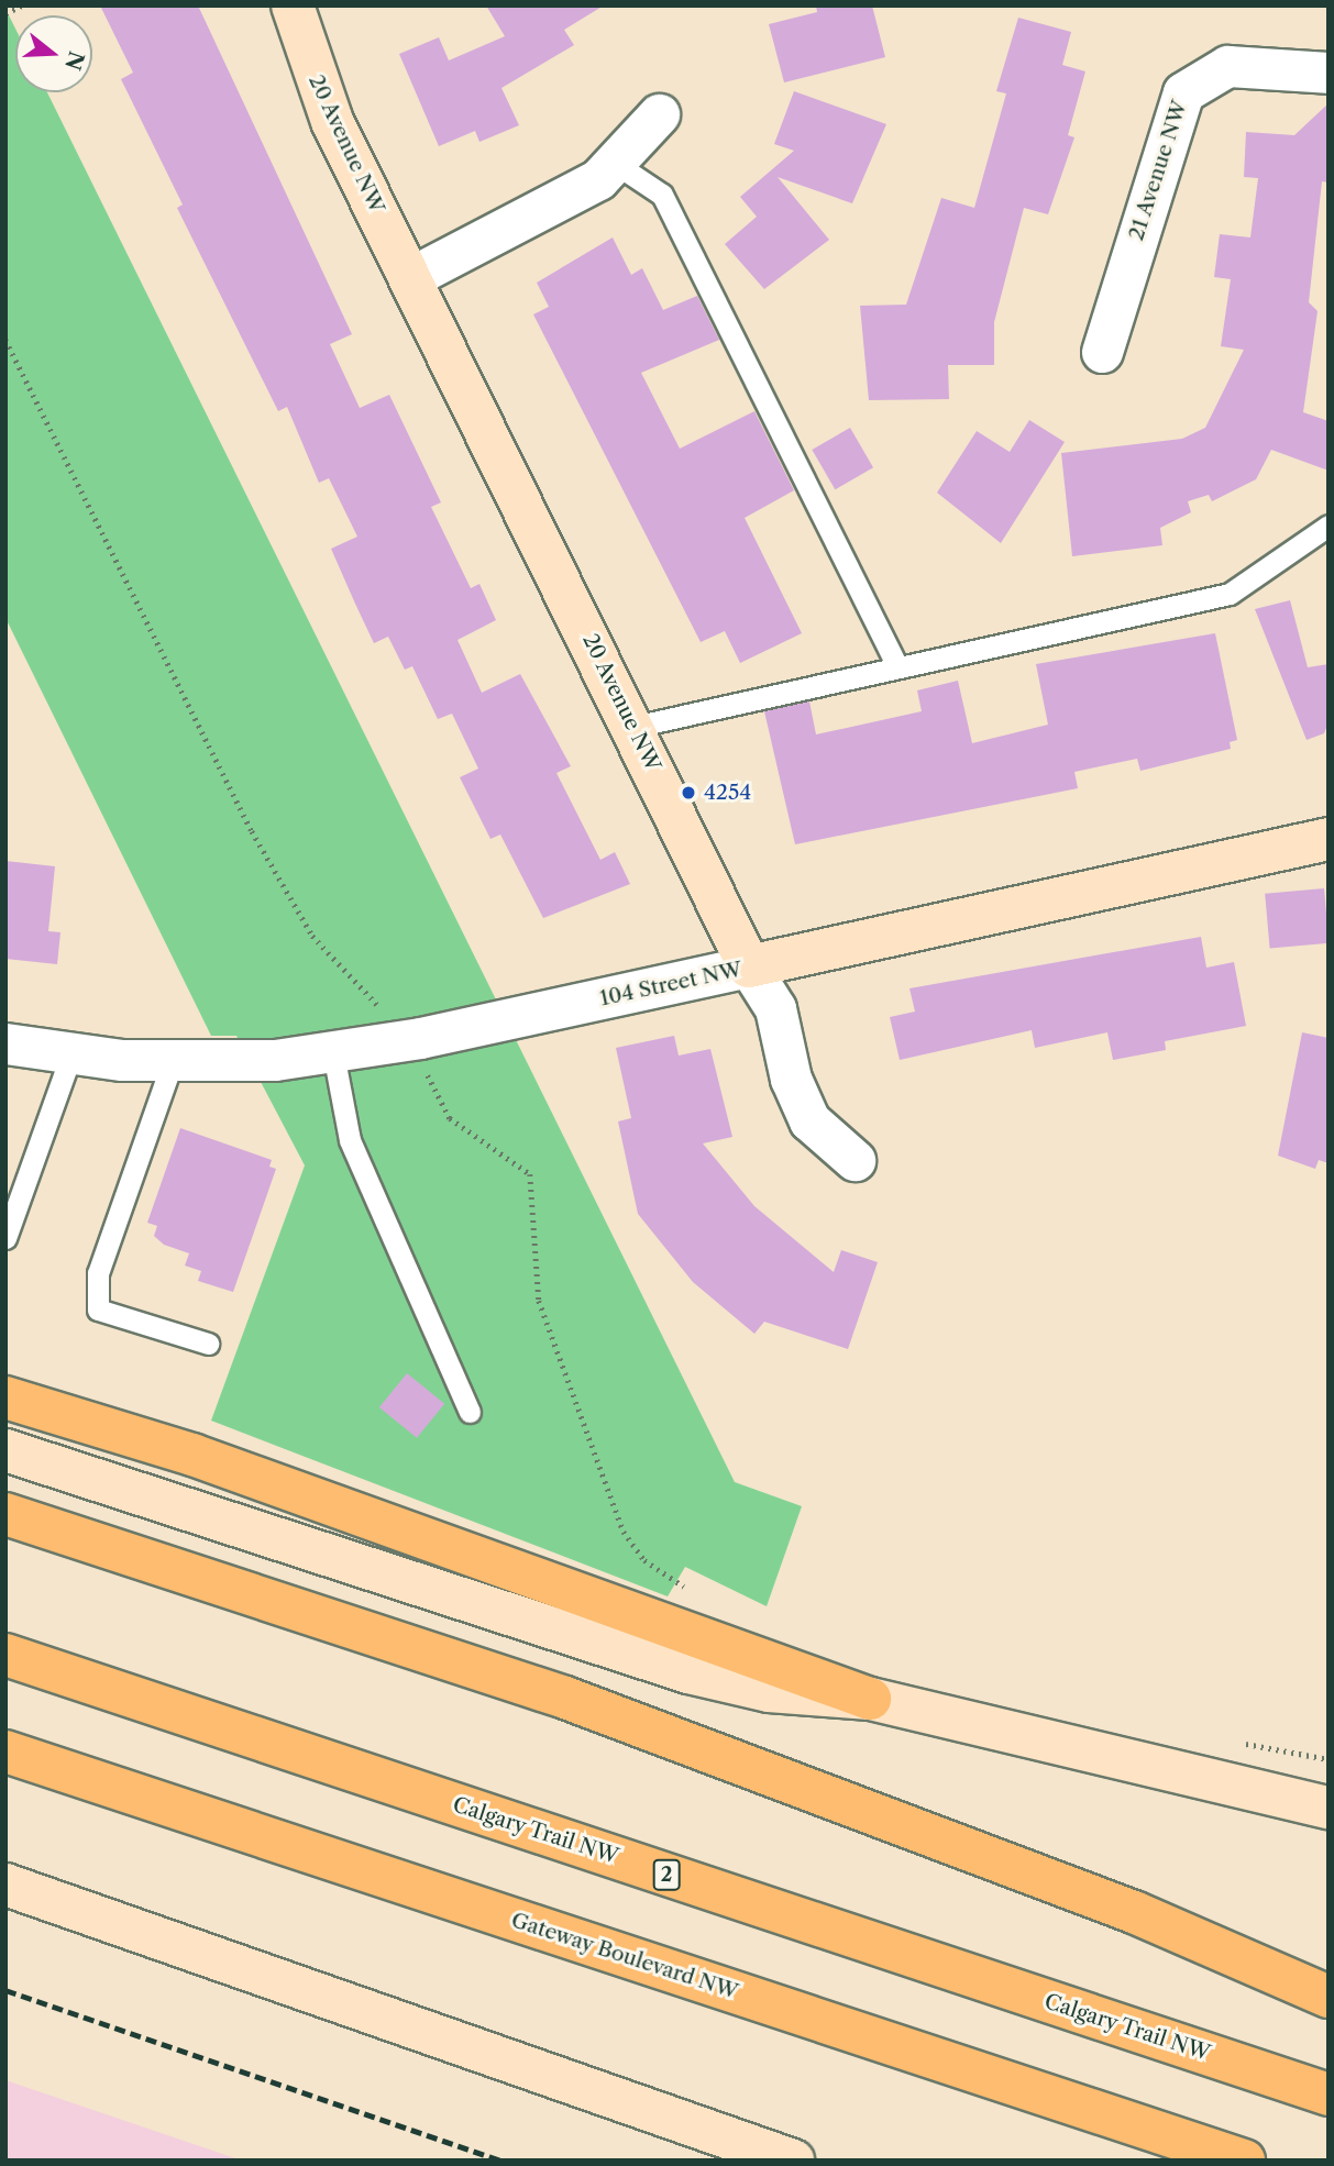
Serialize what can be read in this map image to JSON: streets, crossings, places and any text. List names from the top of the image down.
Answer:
{
  "streets": {
    "highway": ["Calgary Trail NW", "2", "Gateway Boulevard NW"],
    "street": ["20 Avenue NW", "21 Avenue NW", "104 Street NW"]
  },
  "crossings": [
    ["20 Avenue NW", "104 Street NW"]
  ],
  "places": ["4254"],
  "north": "right"
}
